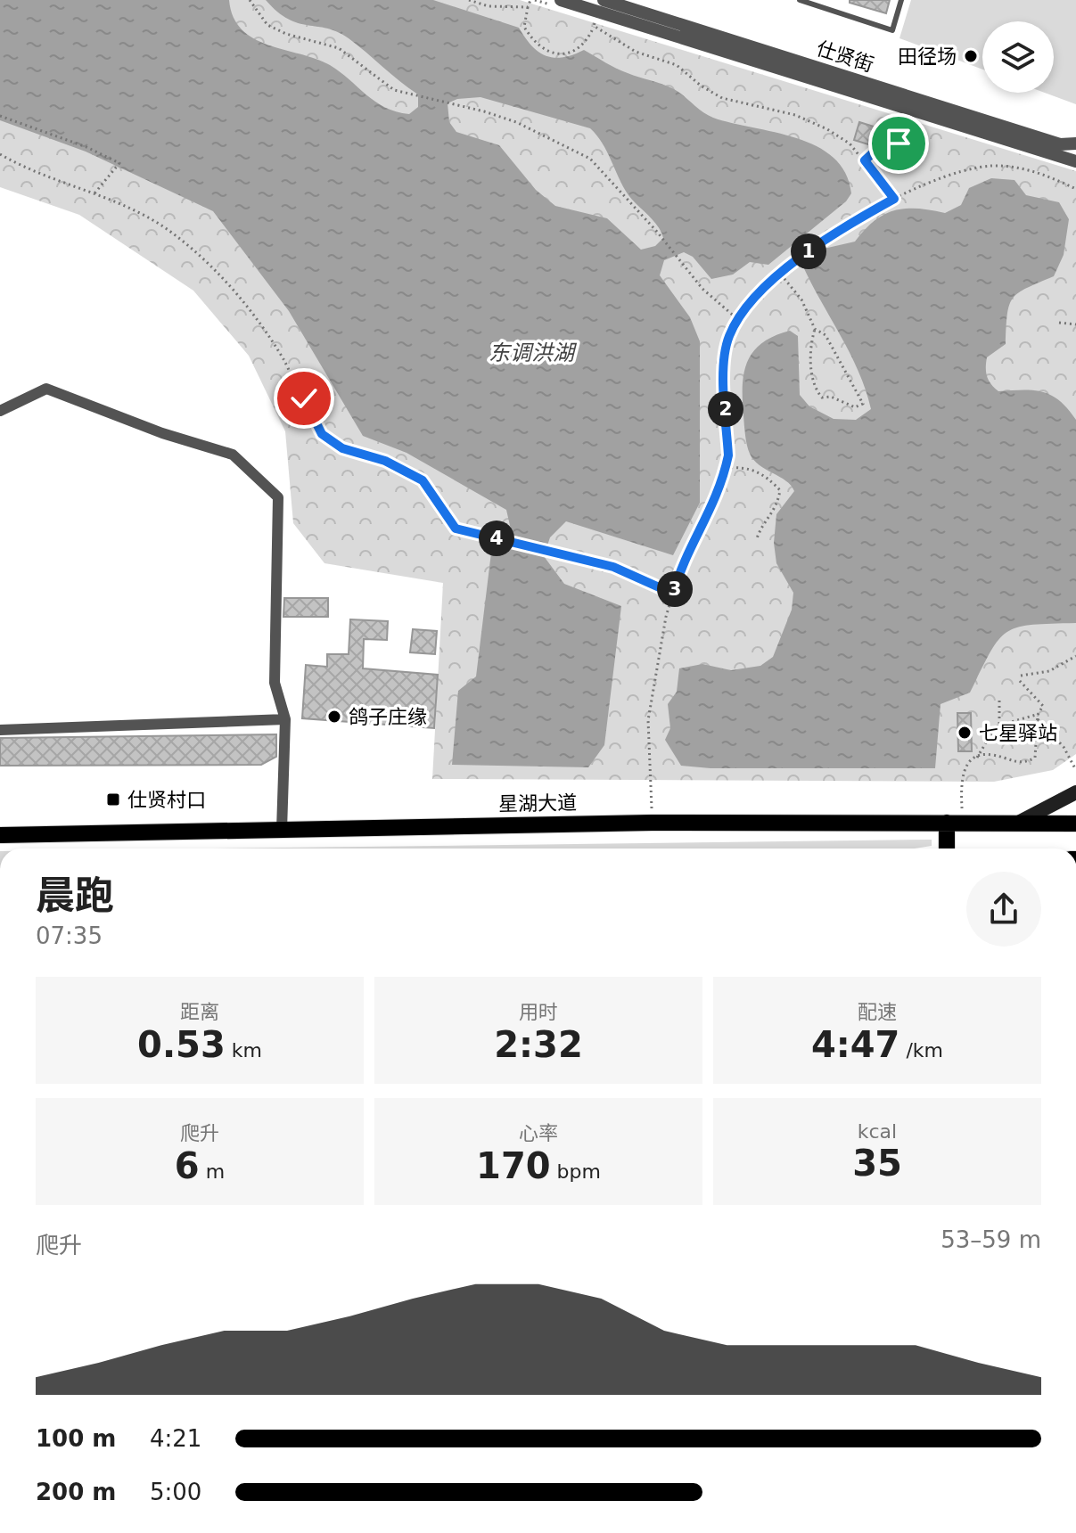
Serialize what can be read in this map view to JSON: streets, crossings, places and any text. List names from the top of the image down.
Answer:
{
  "streets": {
    "main road": ["星湖大道"],
    "street": ["仕贤街"]
  },
  "water": ["东调洪湖"],
  "places": {
    "other": ["田径场", "鸽子庄缘", "七星驿站"],
    "transit": ["仕贤村口"]
  },
  "page": {
    "pins": [
      "1",
      "2",
      "4",
      "3"
    ],
    "heading": ["晨跑", "07:35"],
    "stats": [
      ["距离", "0.53 km"],
      ["用时", "2:32"],
      ["配速", "4:47 /km"],
      ["爬升", "6 m"],
      ["心率", "170 bpm"],
      ["kcal", "35"]
    ],
    "chart": ["爬升", "53–59 m"],
    "list": [
      {
        "name": "100 m",
        "note": "4:21"
      },
      {
        "name": "200 m",
        "note": "5:00"
      }
    ]
  }
}
